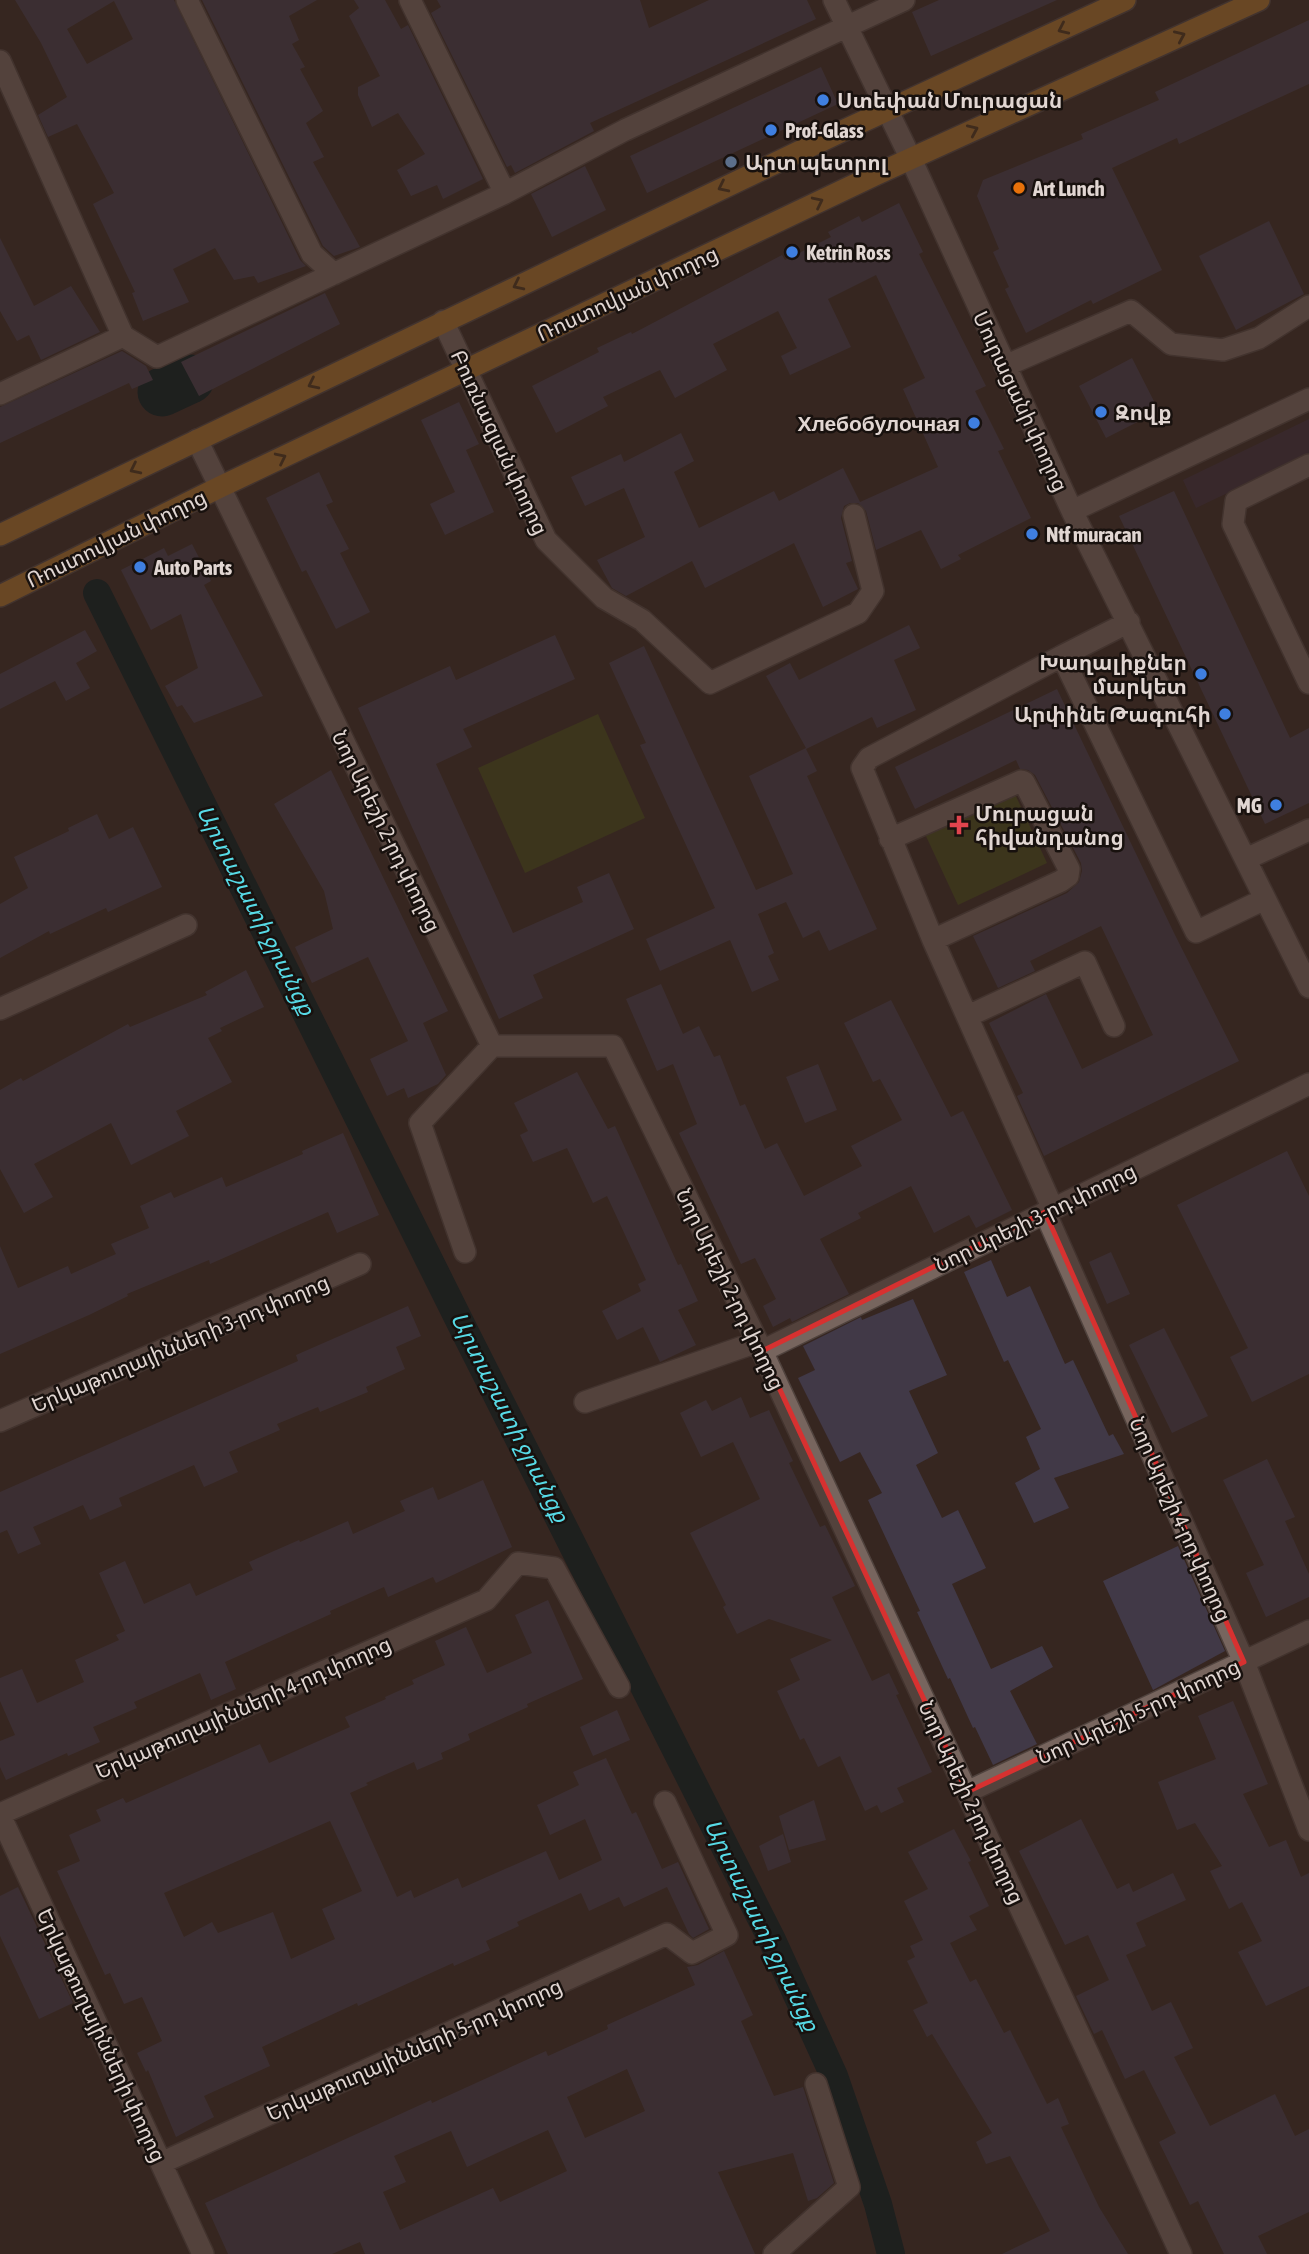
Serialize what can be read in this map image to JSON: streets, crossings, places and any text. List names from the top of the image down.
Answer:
{
  "streets": {
    "main road": ["Ռոստովյան փողոց"],
    "street": [
      "Մուրացանի փողոց",
      "Բուռնազյան փողոց",
      "Նոր Արեշի 2-րդ փողոց",
      "Նոր Արեշի 3-րդ փողոց",
      "Երկաթուղայինների 3-րդ փողոց",
      "Նոր Արեշի 4-րդ փողոց",
      "Երկաթուղայինների 4-րդ փողոց",
      "Նոր Արեշի 5-րդ փողոց",
      "Երկաթուղայինների փողոց",
      "Երկաթուղայինների 5-րդ փողոց"
    ]
  },
  "crossings": [
    ["Ռոստովյան փողոց", "Մուրացանի փողոց"],
    ["Ռոստովյան փողոց", "Բուռնազյան փողոց"],
    ["Ռոստովյան փողոց", "Նոր Արեշի 2-րդ փողոց"],
    ["Նոր Արեշի 2-րդ փողոց", "Նոր Արեշի 3-րդ փողոց"],
    ["Նոր Արեշի 2-րդ փողոց", "Նոր Արեշի 5-րդ փողոց"],
    ["Նոր Արեշի 3-րդ փողոց", "Նոր Արեշի 4-րդ փողոց"],
    ["Նոր Արեշի 4-րդ փողոց", "Նոր Արեշի 5-րդ փողոց"],
    ["Երկաթուղայինների 4-րդ փողոց", "Երկաթուղայինների փողոց"],
    ["Երկաթուղայինների փողոց", "Երկաթուղայինների 5-րդ փողոց"]
  ],
  "water": ["Արտաշատի ջրանցք"],
  "places": {
    "other": [
      "Ստեփան Մուրացան",
      "Prof-Glass",
      "Արտ պետրոլ",
      "Art Lunch",
      "Ketrin Ross",
      "Զովք",
      "Хлебобулочная",
      "Ntf muracan",
      "Auto Parts",
      "Խաղալիքներ մարկետ",
      "Արփինե Թագուհի",
      "MG"
    ],
    "health": ["Մուրացան հիվանդանոց"]
  }
}
